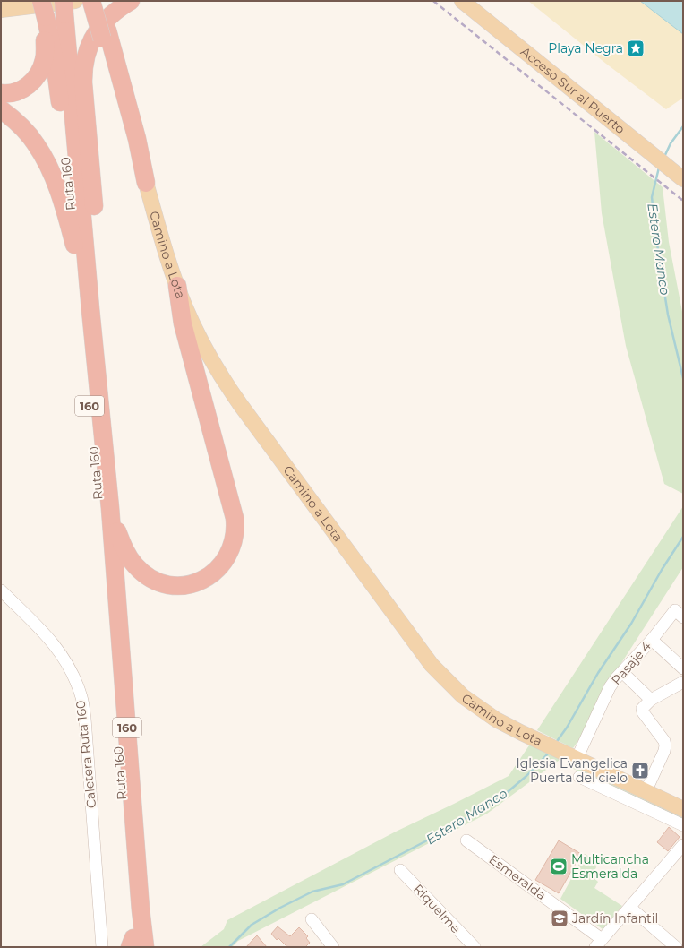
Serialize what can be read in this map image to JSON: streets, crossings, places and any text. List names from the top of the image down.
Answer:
{
  "streets": {
    "highway": ["Ruta 160", "160"],
    "main road": ["Acceso Sur al Puerto", "Camino a Lota"],
    "street": [
      "Pasaje 4",
      "Caletera Ruta 160",
      "Esmeralda",
      "Riquelme"
    ]
  },
  "crossings": [
    ["Camino a Lota", "Pasaje 4"]
  ],
  "water": ["Estero Manco"],
  "places": {
    "place": ["Playa Negra"],
    "church": ["Iglesia Evangelica Puerta del cielo"],
    "sports": ["Multicancha Esmeralda"],
    "school or university": ["Jardín Infantil"]
  }
}
